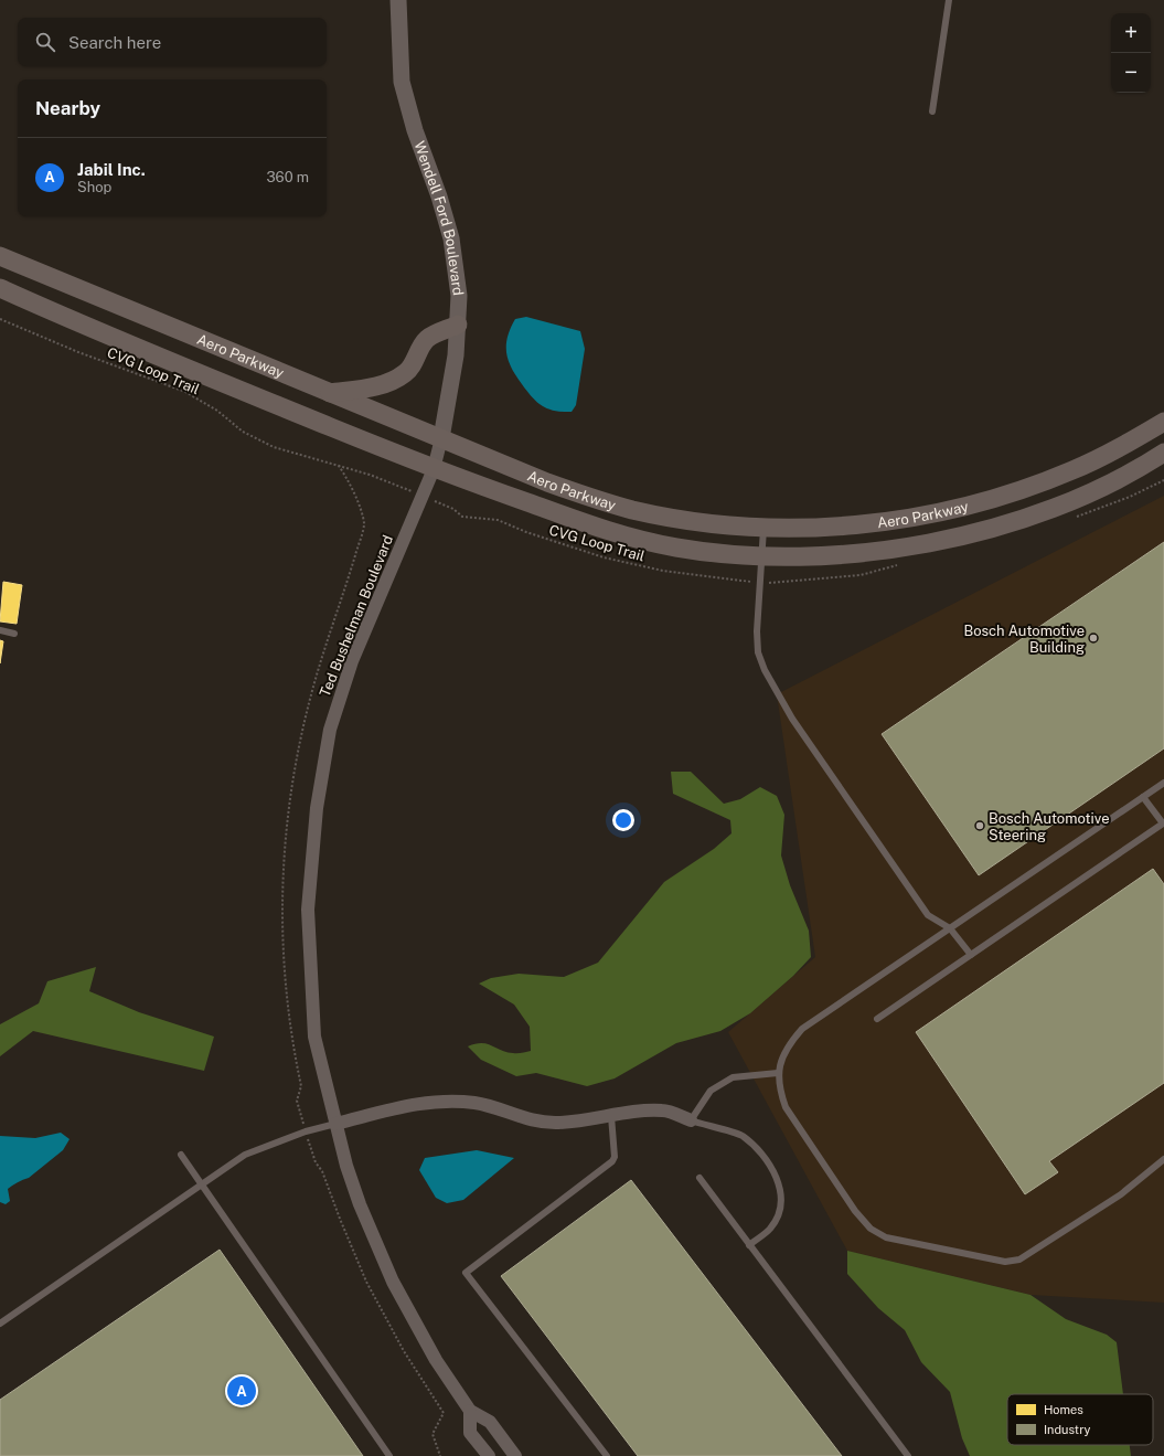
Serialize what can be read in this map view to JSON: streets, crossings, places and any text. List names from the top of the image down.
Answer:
{
  "streets": {
    "main road": ["Aero Parkway"],
    "street": ["Wendell Ford Boulevard", "Ted Bushelman Boulevard"],
    "path": ["CVG Loop Trail"]
  },
  "crossings": [
    ["Wendell Ford Boulevard", "Aero Parkway"],
    ["Wendell Ford Boulevard", "Ted Bushelman Boulevard"],
    ["Aero Parkway", "Ted Bushelman Boulevard"]
  ],
  "places": ["Bosch Automotive Building", "Bosch Automotive Steering"],
  "legend": ["Homes", "Industry"],
  "page": {
    "map_buttons": ["+", "−"],
    "search": "Search here",
    "heading": "Nearby",
    "list": [
      {
        "mark": "A",
        "name": "Jabil Inc.",
        "note": "Shop",
        "value": "360 m"
      }
    ],
    "pins": "A"
  }
}
